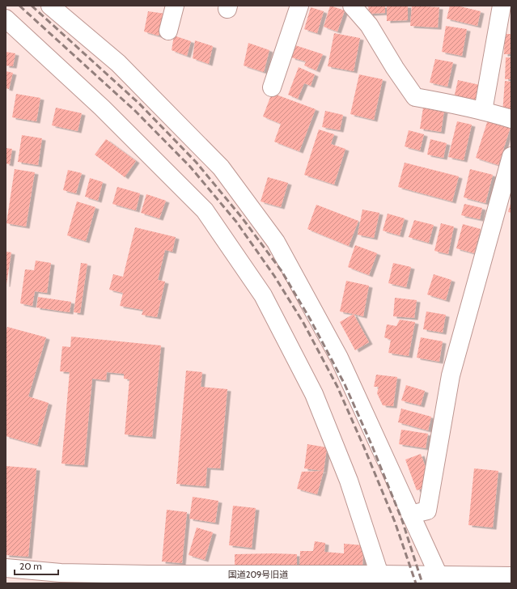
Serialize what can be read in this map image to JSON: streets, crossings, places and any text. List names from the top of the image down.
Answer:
{
  "streets": {
    "street": ["国道209号旧道"]
  },
  "scale_bar": "20 m"
}
